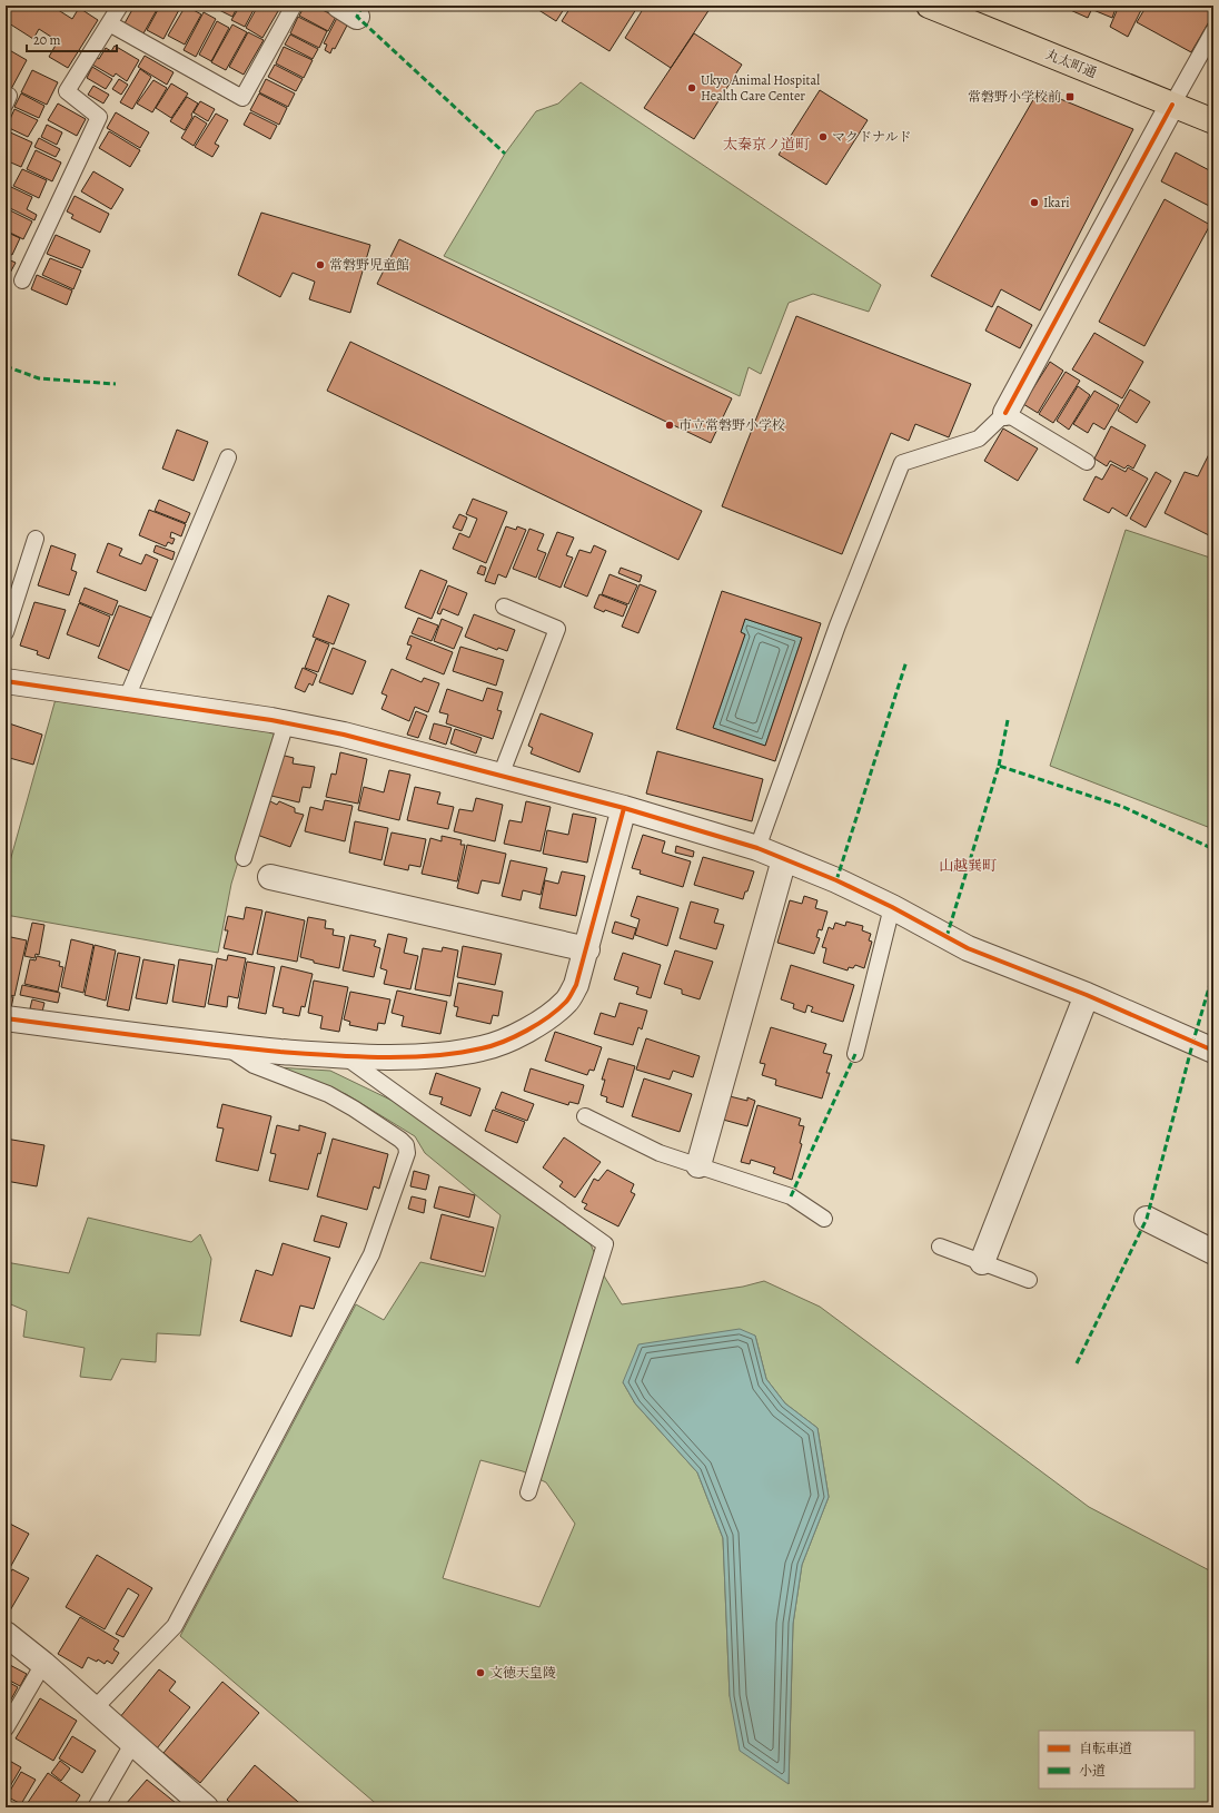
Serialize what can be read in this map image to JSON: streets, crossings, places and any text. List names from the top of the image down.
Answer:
{
  "streets": {
    "main road": ["丸太町通"]
  },
  "districts": ["太秦京ノ道町", "山越巽町"],
  "places": {
    "other": [
      "Ukyo Animal Hospital Health Care Center",
      "マクドナルド",
      "Ikari",
      "常磐野児童館",
      "市立常磐野小学校",
      "文徳天皇陵"
    ],
    "transit": ["常磐野小学校前"]
  },
  "legend": ["自転車道", "小道"],
  "scale_bar": "20 m"
}
